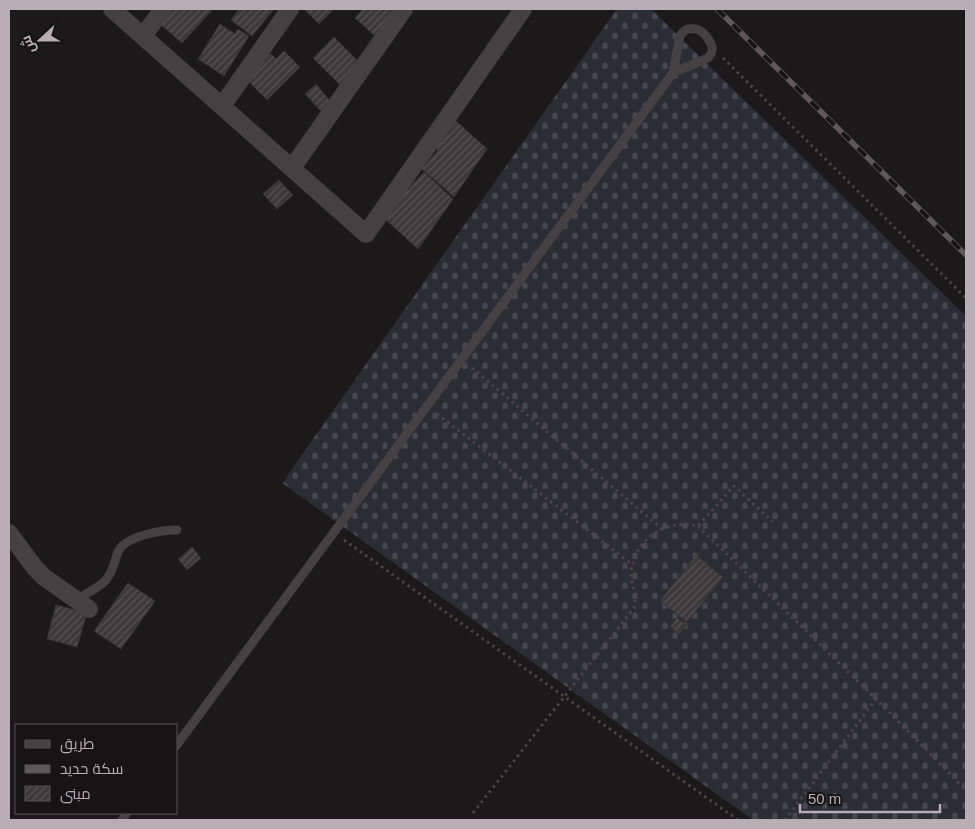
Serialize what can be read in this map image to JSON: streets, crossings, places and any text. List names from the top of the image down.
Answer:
{
  "legend": ["طريق", "سكة حديد", "مبنى"],
  "scale_bar": "50 m",
  "north": "left"
}
